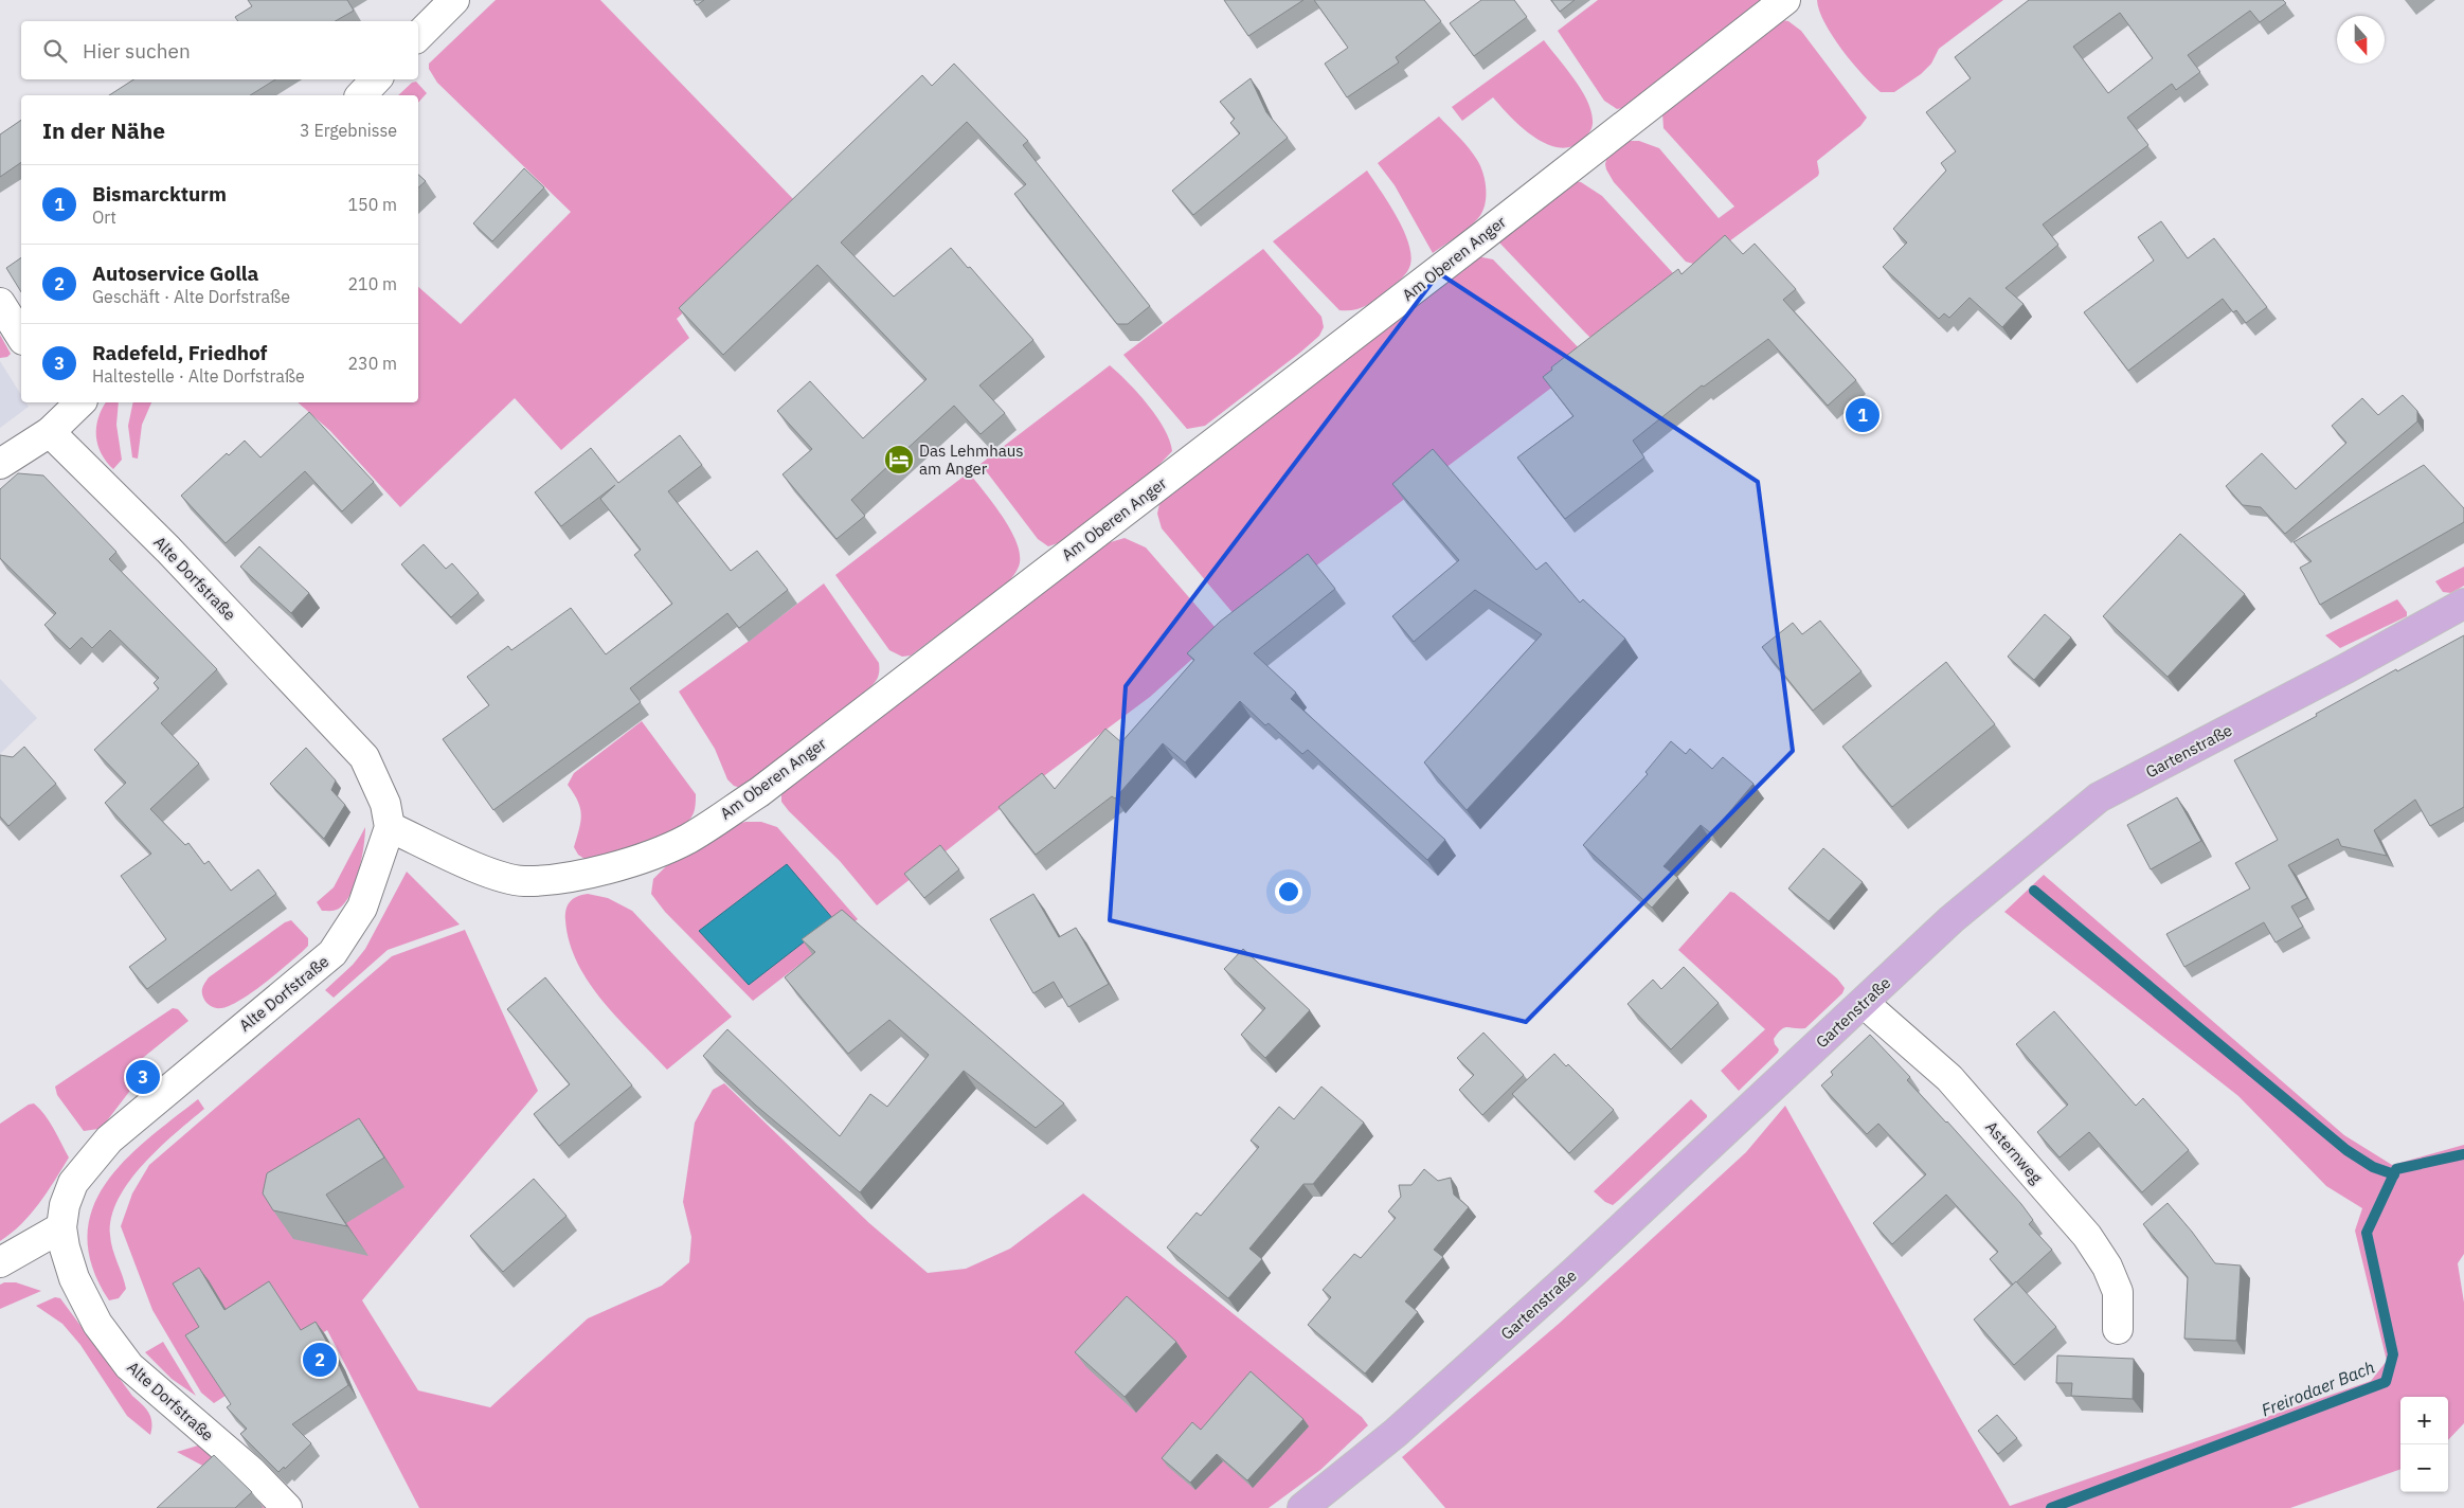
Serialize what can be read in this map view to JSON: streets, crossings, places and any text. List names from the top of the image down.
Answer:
{
  "streets": {
    "main road": ["Gartenstraße"],
    "street": ["Am Oberen Anger", "Alte Dorfstraße", "Asternweg"]
  },
  "crossings": [
    ["Am Oberen Anger", "Alte Dorfstraße"],
    ["Gartenstraße", "Asternweg"]
  ],
  "water": ["Freirodaer Bach"],
  "places": {
    "hotel": ["Das Lehmhaus am Anger"]
  },
  "north": "bottom",
  "page": {
    "search": "Hier suchen",
    "heading": ["In der Nähe", "3 Ergebnisse"],
    "list": [
      {
        "mark": "1",
        "name": "Bismarckturm",
        "note": "Ort",
        "value": "150 m"
      },
      {
        "mark": "2",
        "name": "Autoservice Golla",
        "note": "Geschäft · Alte Dorfstraße",
        "value": "210 m"
      },
      {
        "mark": "3",
        "name": "Radefeld, Friedhof",
        "note": "Haltestelle · Alte Dorfstraße",
        "value": "230 m"
      }
    ],
    "pins": ["1", "3", "2"],
    "map_buttons": ["+", "−"]
  }
}
